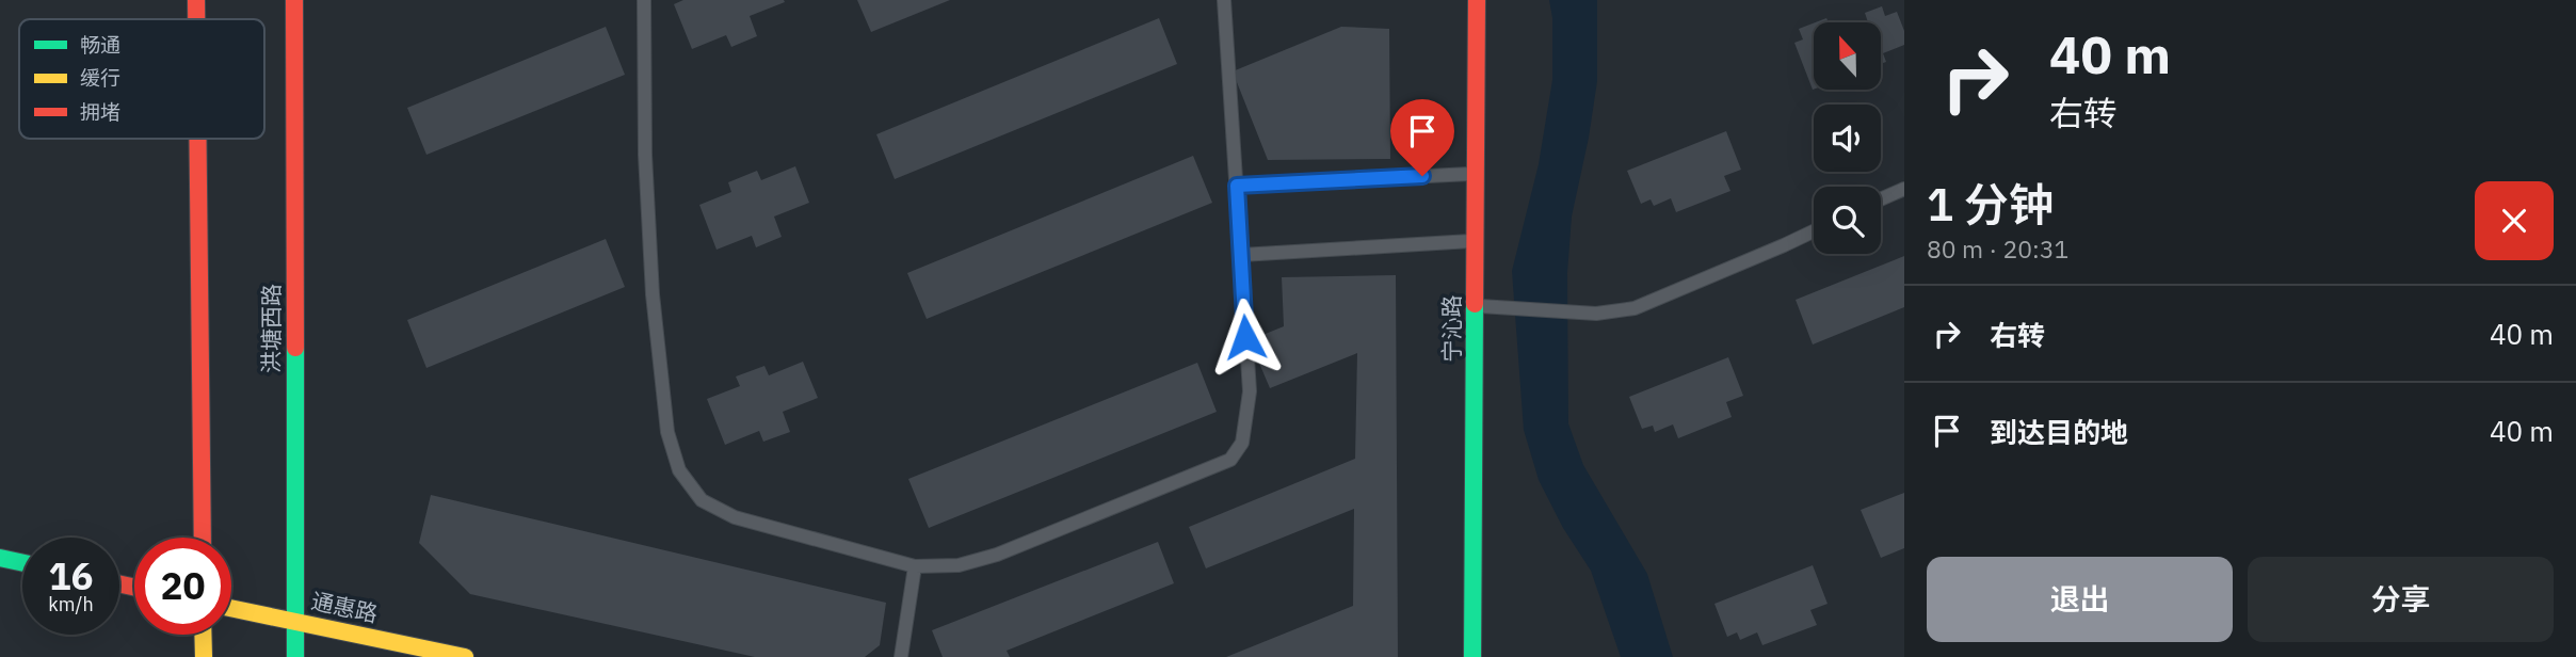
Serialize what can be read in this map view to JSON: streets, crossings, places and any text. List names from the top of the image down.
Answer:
{
  "streets": {
    "main road": ["洪塘西路", "宁沁路", "通惠路"]
  },
  "crossings": [
    ["洪塘西路", "通惠路"]
  ],
  "legend": ["畅通", "缓行", "拥堵"],
  "north": "top",
  "page": {
    "turn": ["40 m", "右转"],
    "heading": ["1 分钟", "80 m · 20:31"],
    "list": [
      {
        "name": "右转",
        "value": "40 m"
      },
      {
        "name": "到达目的地",
        "value": "40 m"
      }
    ],
    "speed": "16 km/h",
    "limit": "20",
    "buttons": ["退出", "分享"]
  }
}
